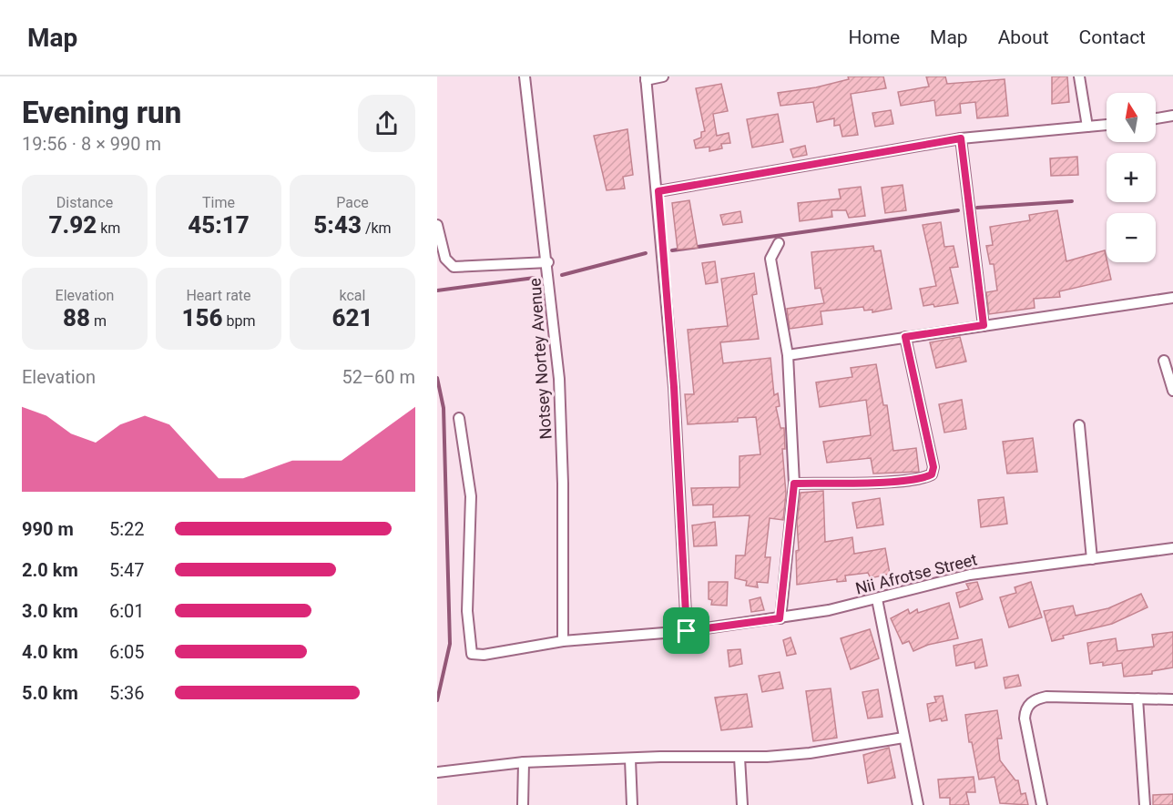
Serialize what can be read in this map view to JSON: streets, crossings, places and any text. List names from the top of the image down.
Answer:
{
  "streets": {
    "street": ["Notsey Nortey Avenue", "Nii Afrotse Street"]
  },
  "crossings": [
    ["Notsey Nortey Avenue", "Nii Afrotse Street"]
  ],
  "north": "top",
  "page": {
    "header": "Map",
    "nav": [
      "Home",
      "Map",
      "About",
      "Contact"
    ],
    "heading": ["Evening run", "19:56 · 8 × 990 m"],
    "map_buttons": ["+", "−"],
    "stats": [
      ["Distance", "7.92 km"],
      ["Time", "45:17"],
      ["Pace", "5:43 /km"],
      ["Elevation", "88 m"],
      ["Heart rate", "156 bpm"],
      ["kcal", "621"]
    ],
    "chart": ["Elevation", "52–60 m"],
    "list": [
      {
        "name": "990 m",
        "note": "5:22"
      },
      {
        "name": "2.0 km",
        "note": "5:47"
      },
      {
        "name": "3.0 km",
        "note": "6:01"
      },
      {
        "name": "4.0 km",
        "note": "6:05"
      },
      {
        "name": "5.0 km",
        "note": "5:36"
      }
    ]
  }
}
